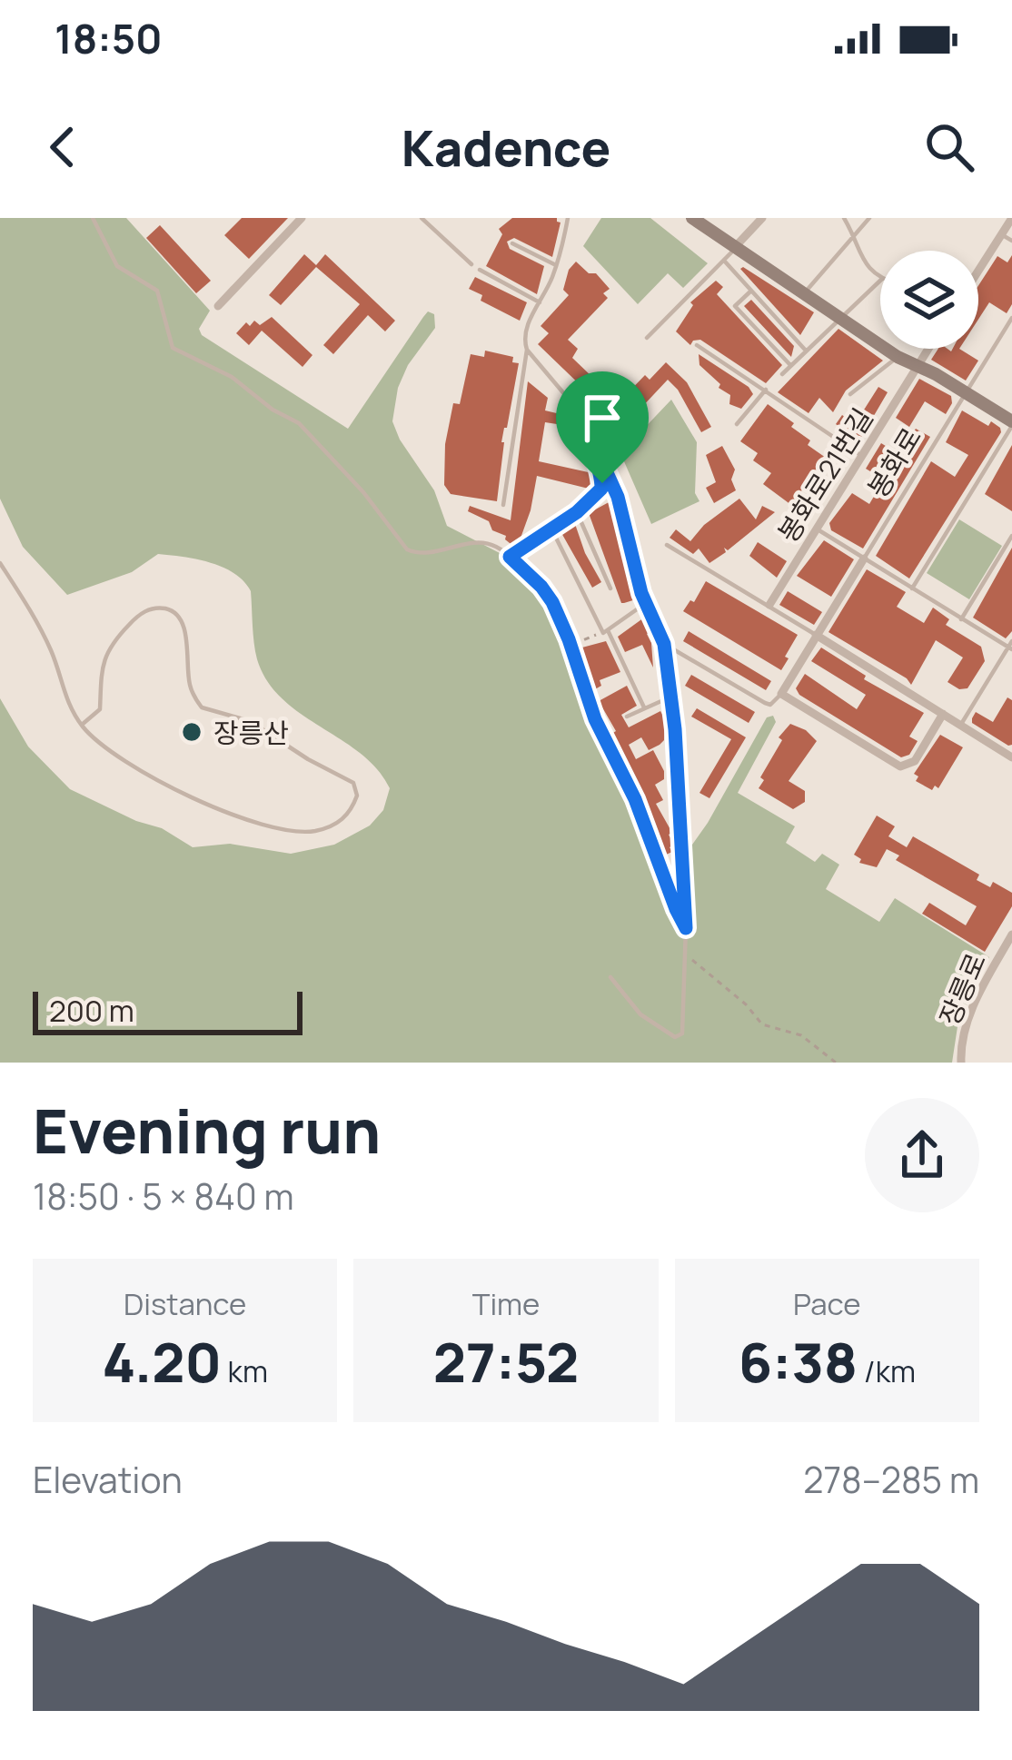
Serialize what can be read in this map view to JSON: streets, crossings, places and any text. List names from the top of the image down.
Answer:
{
  "streets": {
    "street": ["봉화로21번길", "장릉로"],
    "lane": ["봉화로"]
  },
  "places": ["장릉산"],
  "scale_bar": "200 m",
  "page": {
    "status": "18:50",
    "header": "Kadence",
    "scale": "200 m",
    "heading": ["Evening run", "18:50 · 5 × 840 m"],
    "stats": [
      ["Distance", "4.20 km"],
      ["Time", "27:52"],
      ["Pace", "6:38 /km"]
    ],
    "chart": ["Elevation", "278–285 m"]
  }
}
